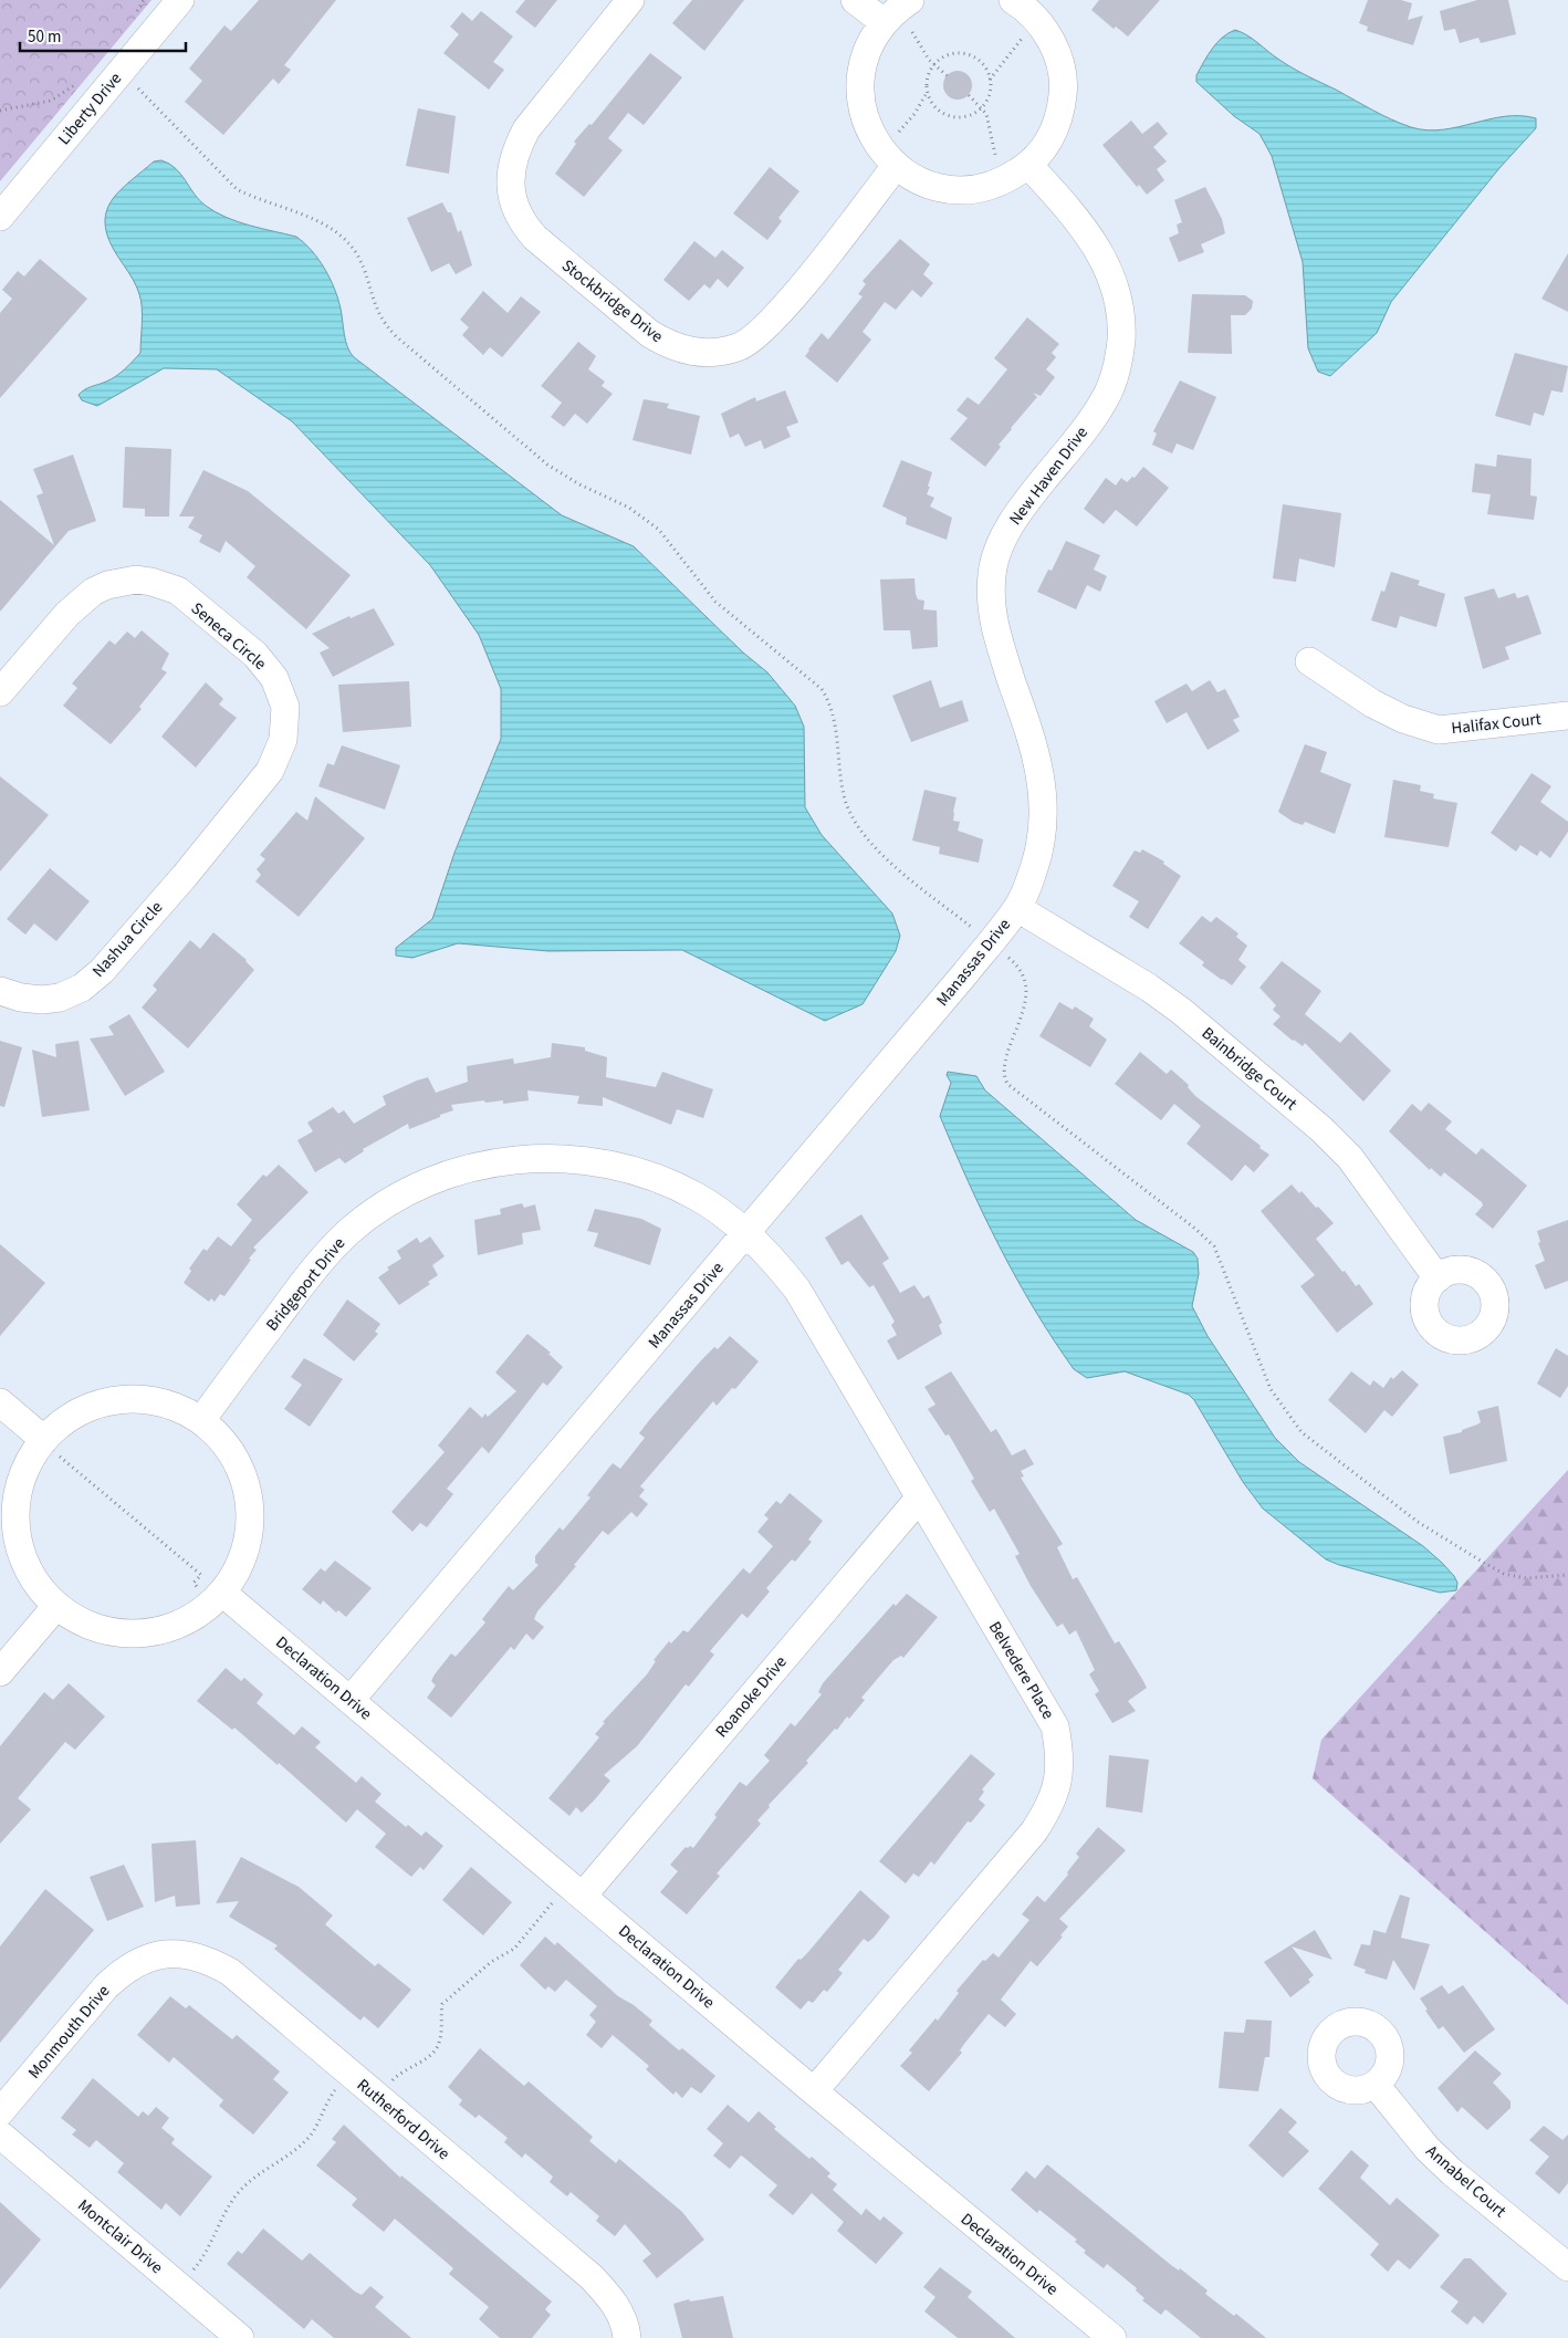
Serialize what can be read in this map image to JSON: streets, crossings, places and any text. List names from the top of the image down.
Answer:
{
  "streets": {
    "street": [
      "Liberty Drive",
      "Stockbridge Drive",
      "New Haven Drive",
      "Seneca Circle",
      "Halifax Court",
      "Nashua Circle",
      "Manassas Drive",
      "Bainbridge Court",
      "Bridgeport Drive",
      "Belvedere Place",
      "Declaration Drive",
      "Roanoke Drive",
      "Monmouth Drive",
      "Rutherford Drive",
      "Annabel Court",
      "Montclair Drive"
    ]
  },
  "crossings": [
    ["New Haven Drive", "Manassas Drive"],
    ["New Haven Drive", "Bainbridge Court"],
    ["Seneca Circle", "Nashua Circle"],
    ["Manassas Drive", "Bainbridge Court"],
    ["Manassas Drive", "Bridgeport Drive"],
    ["Manassas Drive", "Belvedere Place"],
    ["Manassas Drive", "Declaration Drive"],
    ["Bridgeport Drive", "Belvedere Place"],
    ["Belvedere Place", "Declaration Drive"],
    ["Belvedere Place", "Roanoke Drive"],
    ["Declaration Drive", "Roanoke Drive"],
    ["Monmouth Drive", "Rutherford Drive"]
  ],
  "scale_bar": "50 m"
}
